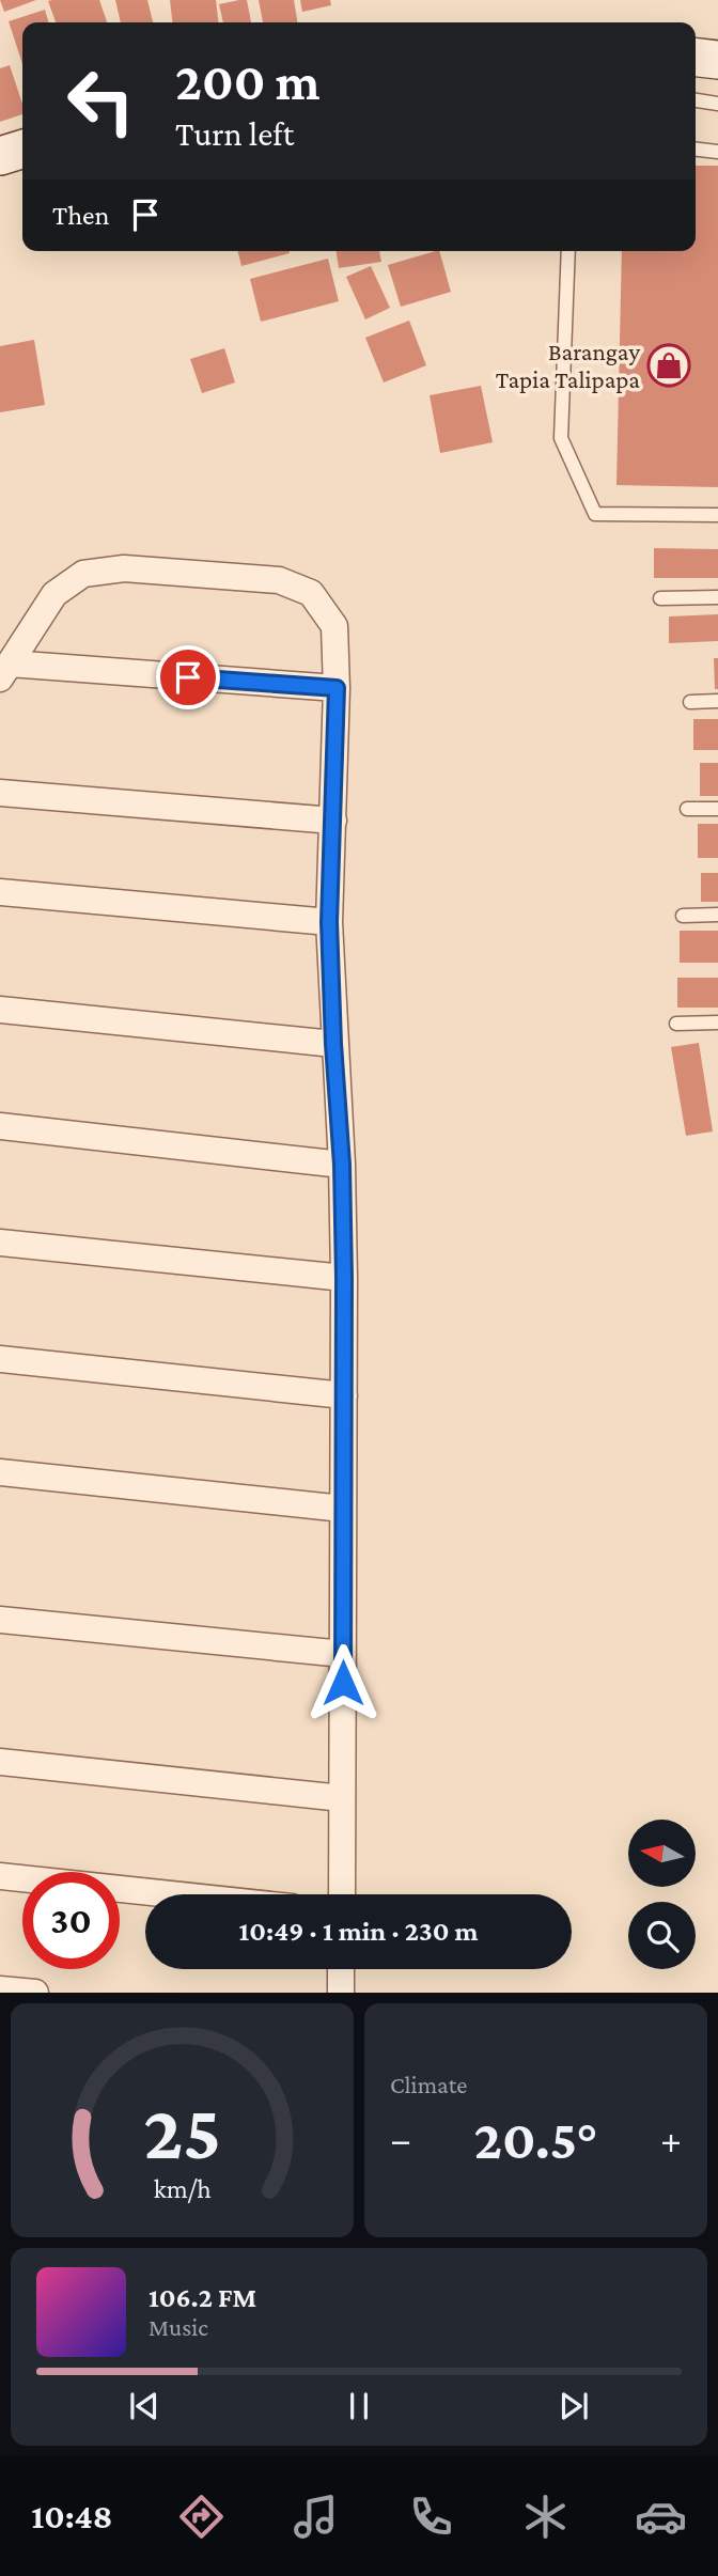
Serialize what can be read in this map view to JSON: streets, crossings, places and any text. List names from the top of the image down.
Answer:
{
  "places": {
    "shop": ["Barangay Tapia Talipapa"]
  },
  "north": "left",
  "page": {
    "turn": ["200 m", "Turn left"],
    "then": "Then",
    "limit": "30",
    "trip": "10:49 · 1 min · 230 m",
    "tile": "Climate",
    "heat": ["−", "20.5°", "+"],
    "song": ["106.2 FM", "Music"],
    "tabs": "10:48",
    "gauge": ["25", "km/h"]
  }
}
